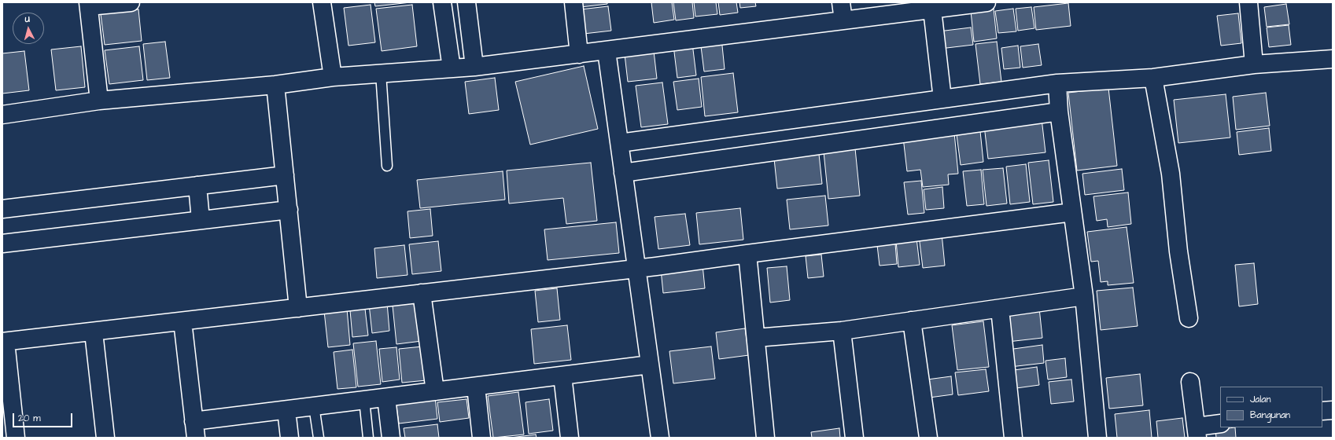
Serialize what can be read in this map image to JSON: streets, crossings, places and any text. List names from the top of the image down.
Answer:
{
  "legend": ["Jalan", "Bangunan"],
  "scale_bar": "20 m",
  "north": "top"
}
